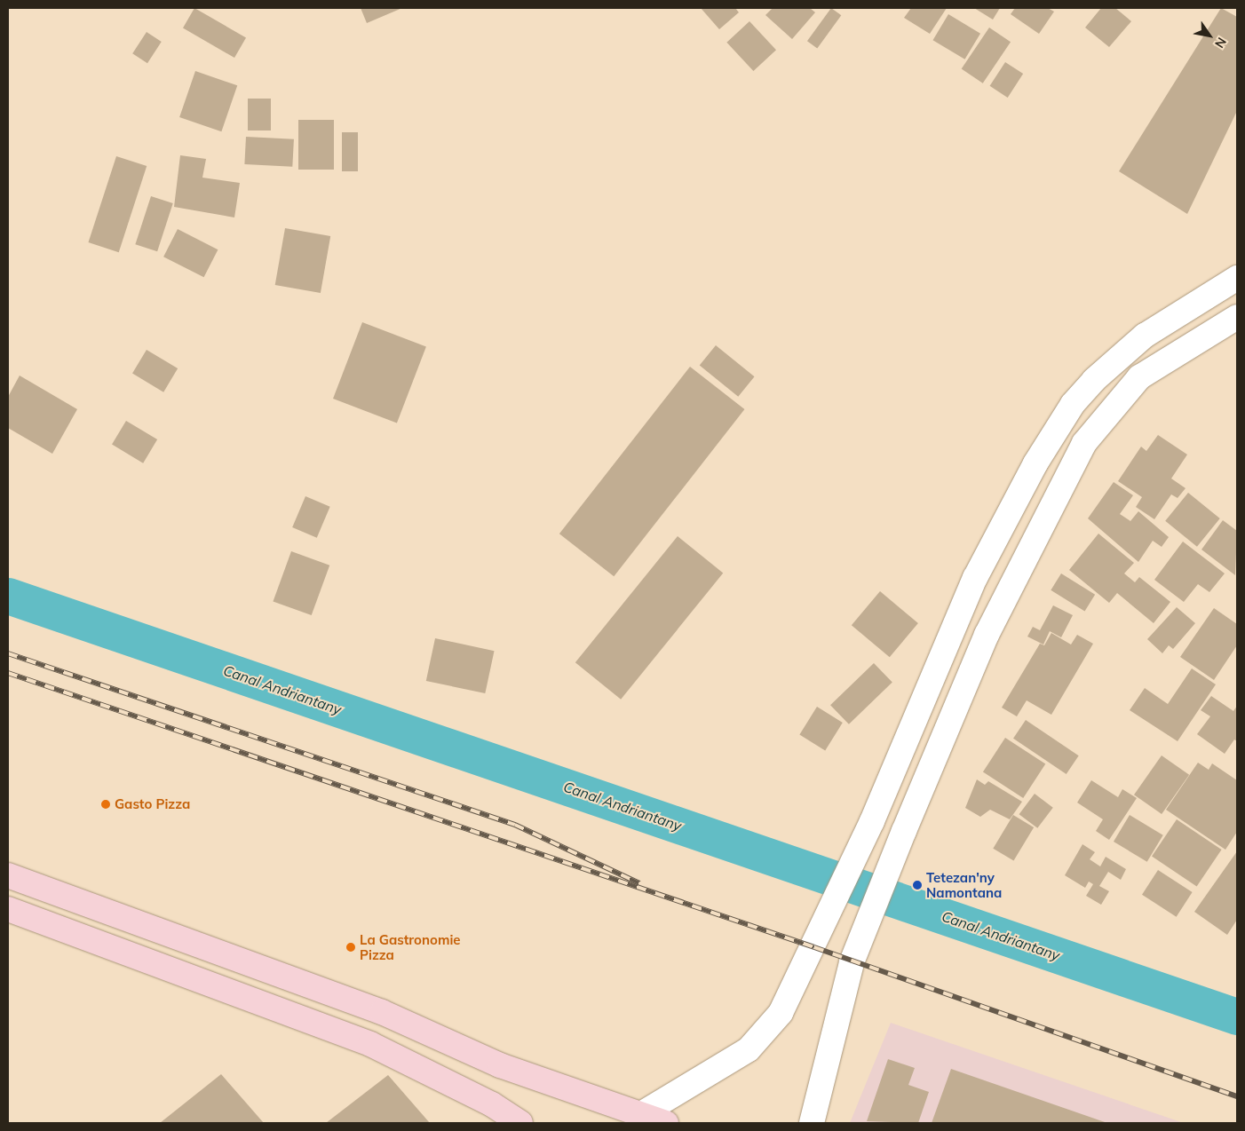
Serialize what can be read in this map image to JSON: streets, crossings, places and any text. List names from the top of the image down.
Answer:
{
  "water": ["Canal Andriantany"],
  "places": ["Gasto Pizza", "Tetezan'ny Namontana", "La Gastronomie Pizza"],
  "north": "bottom right"
}
